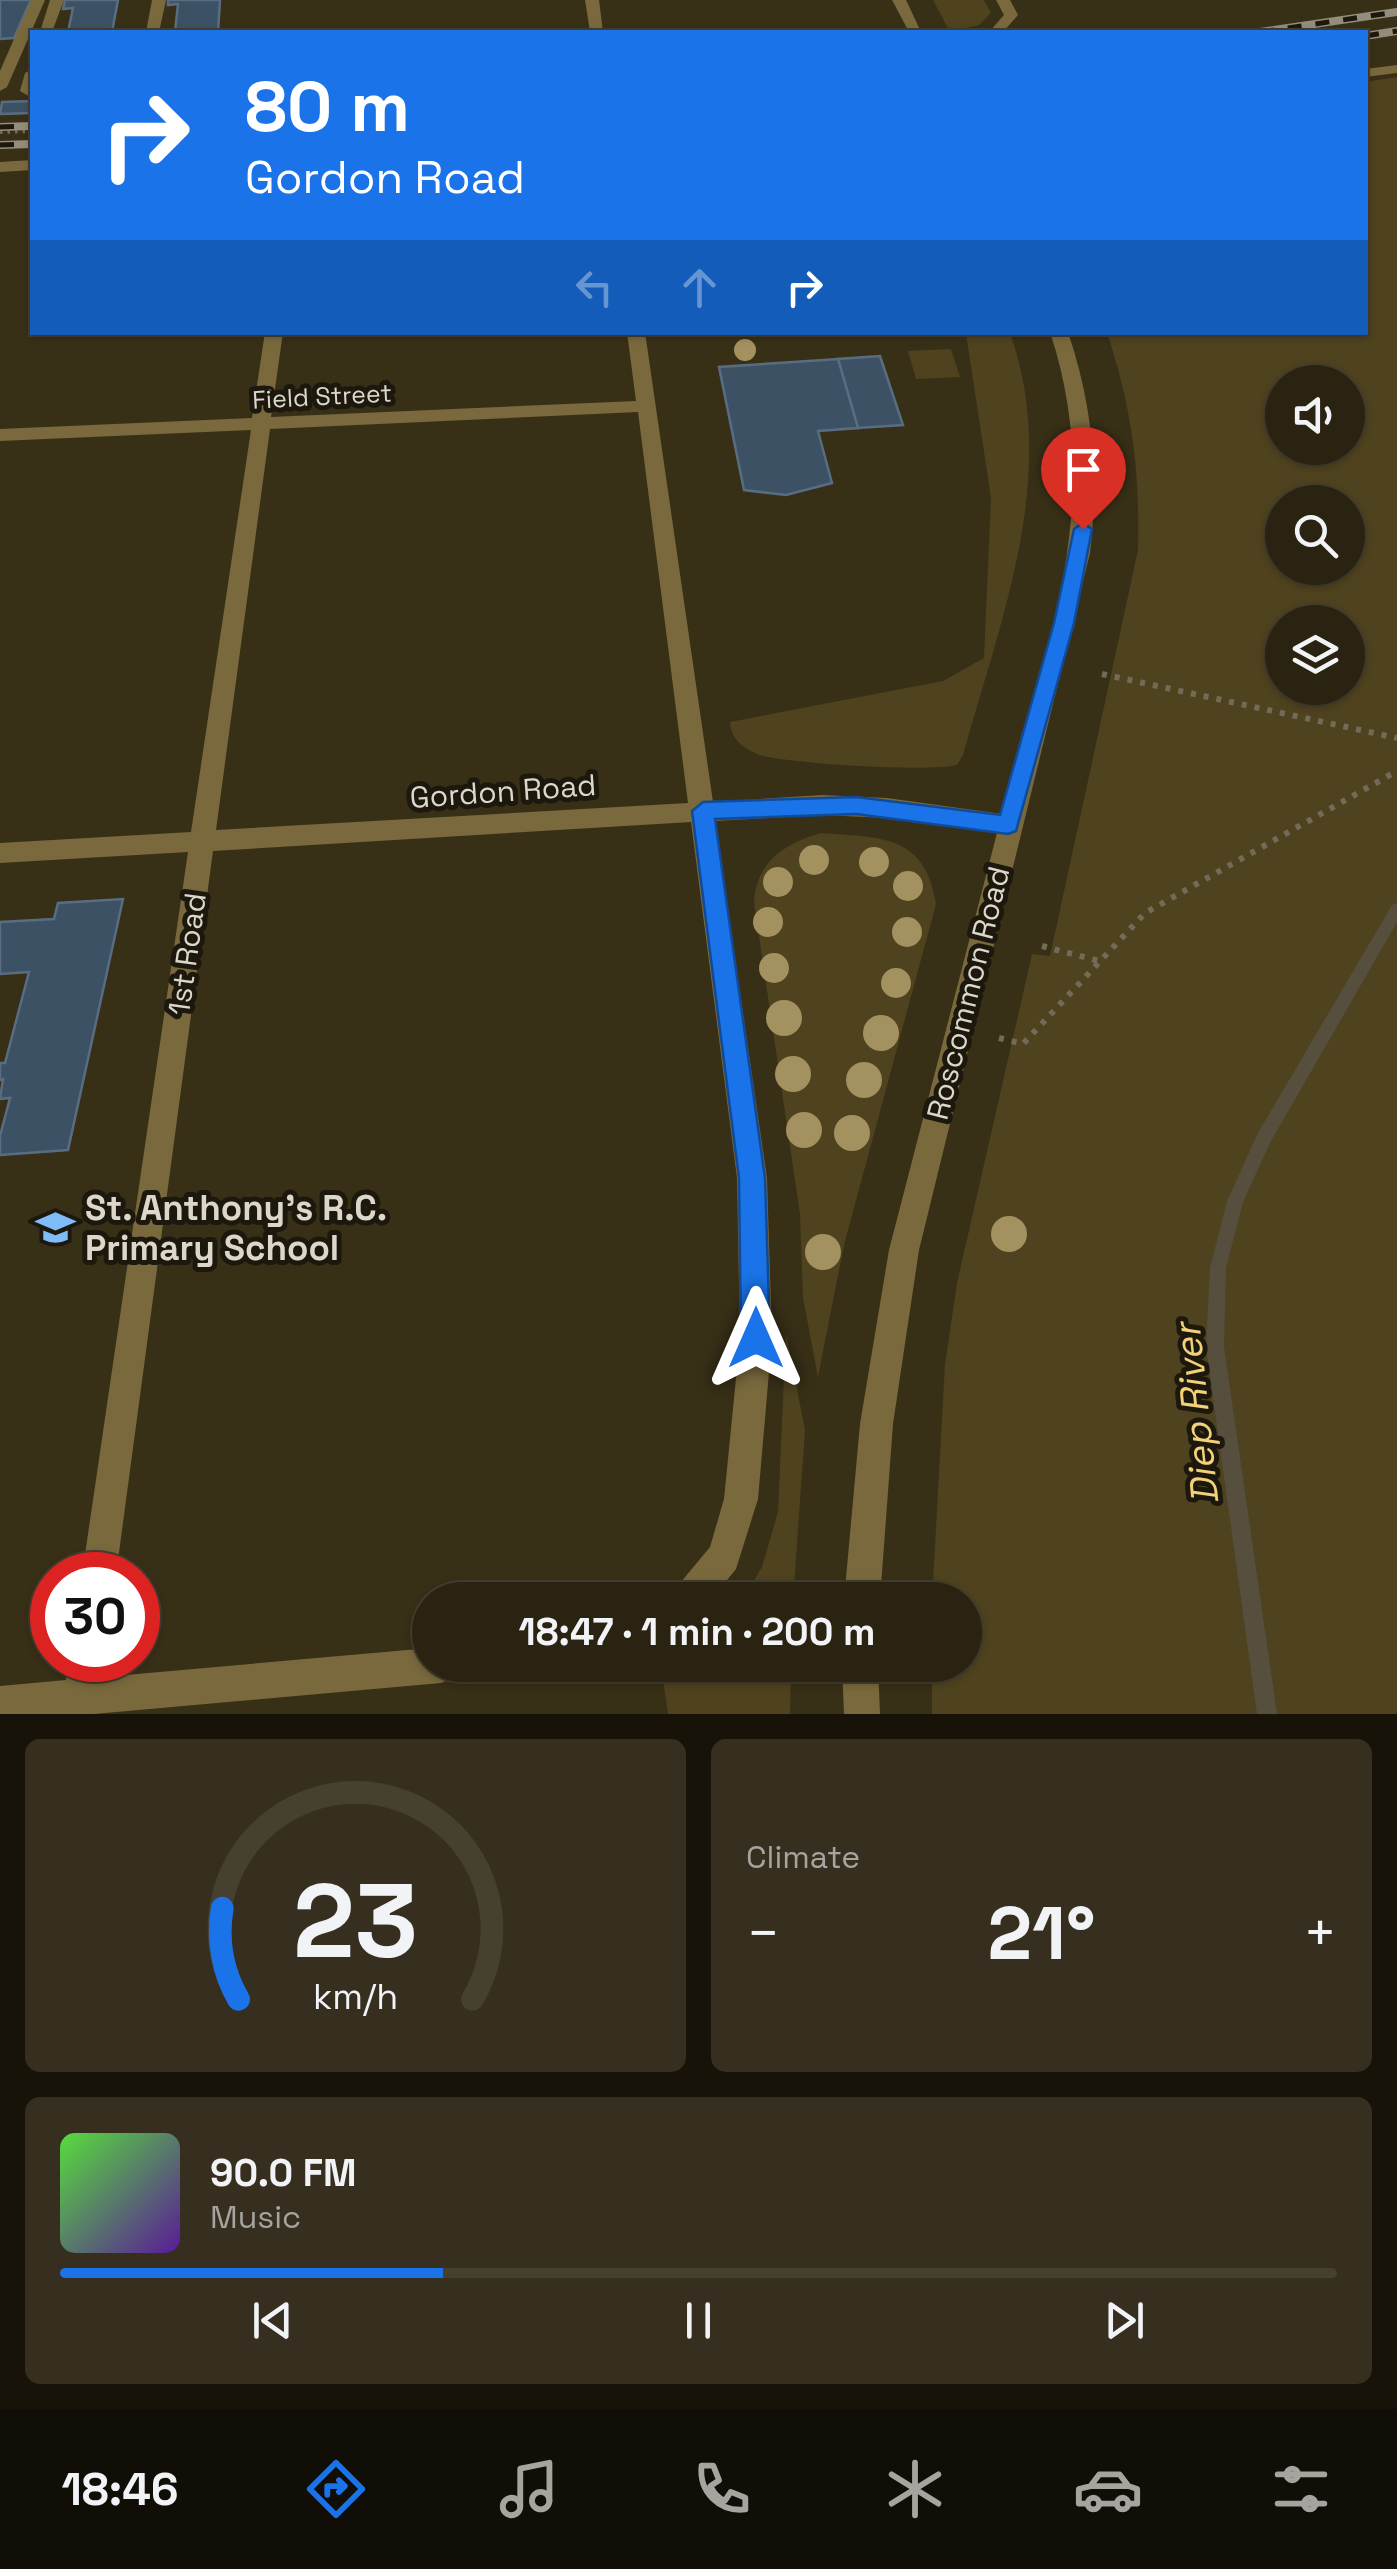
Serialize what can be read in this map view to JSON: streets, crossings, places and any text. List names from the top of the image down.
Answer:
{
  "streets": {
    "street": [
      "Field Street",
      "Gordon Road",
      "1st Road",
      "Roscommon Road"
    ]
  },
  "crossings": [
    ["Field Street", "1st Road"],
    ["Gordon Road", "1st Road"],
    ["Gordon Road", "Roscommon Road"]
  ],
  "water": ["Diep River"],
  "places": {
    "school or university": ["St. Anthony's R.C. Primary School"]
  },
  "page": {
    "turn": ["80 m", "Gordon Road"],
    "limit": "30",
    "trip": "18:47 · 1 min · 200 m",
    "tile": "Climate",
    "heat": ["−", "21°", "+"],
    "song": ["90.0 FM", "Music"],
    "tabs": "18:46",
    "gauge": ["23", "km/h"]
  }
}
